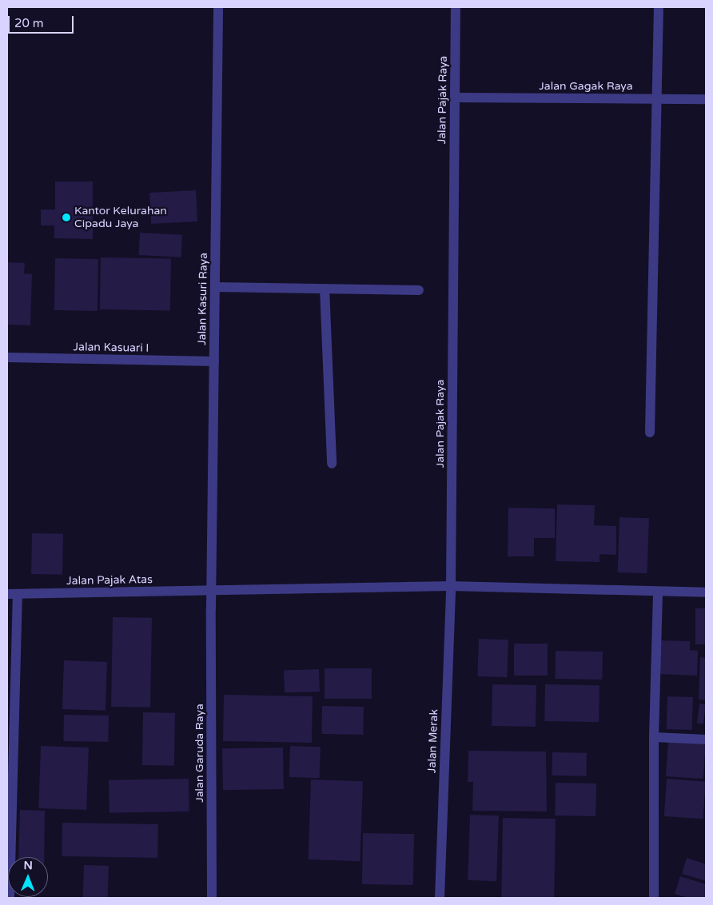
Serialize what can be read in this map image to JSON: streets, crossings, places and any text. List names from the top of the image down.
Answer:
{
  "streets": {
    "street": [
      "Jalan Gagak Raya",
      "Jalan Pajak Raya",
      "Jalan Kasuri Raya",
      "Jalan Kasuari I",
      "Jalan Pajak Atas",
      "Jalan Merak",
      "Jalan Garuda Raya"
    ]
  },
  "crossings": [
    ["Jalan Gagak Raya", "Jalan Pajak Raya"],
    ["Jalan Pajak Raya", "Jalan Pajak Atas"],
    ["Jalan Pajak Raya", "Jalan Merak"],
    ["Jalan Kasuri Raya", "Jalan Kasuari I"],
    ["Jalan Kasuri Raya", "Jalan Pajak Atas"],
    ["Jalan Kasuri Raya", "Jalan Garuda Raya"],
    ["Jalan Pajak Atas", "Jalan Merak"],
    ["Jalan Pajak Atas", "Jalan Garuda Raya"]
  ],
  "places": ["Kantor Kelurahan Cipadu Jaya"],
  "scale_bar": "20 m",
  "north": "top"
}
